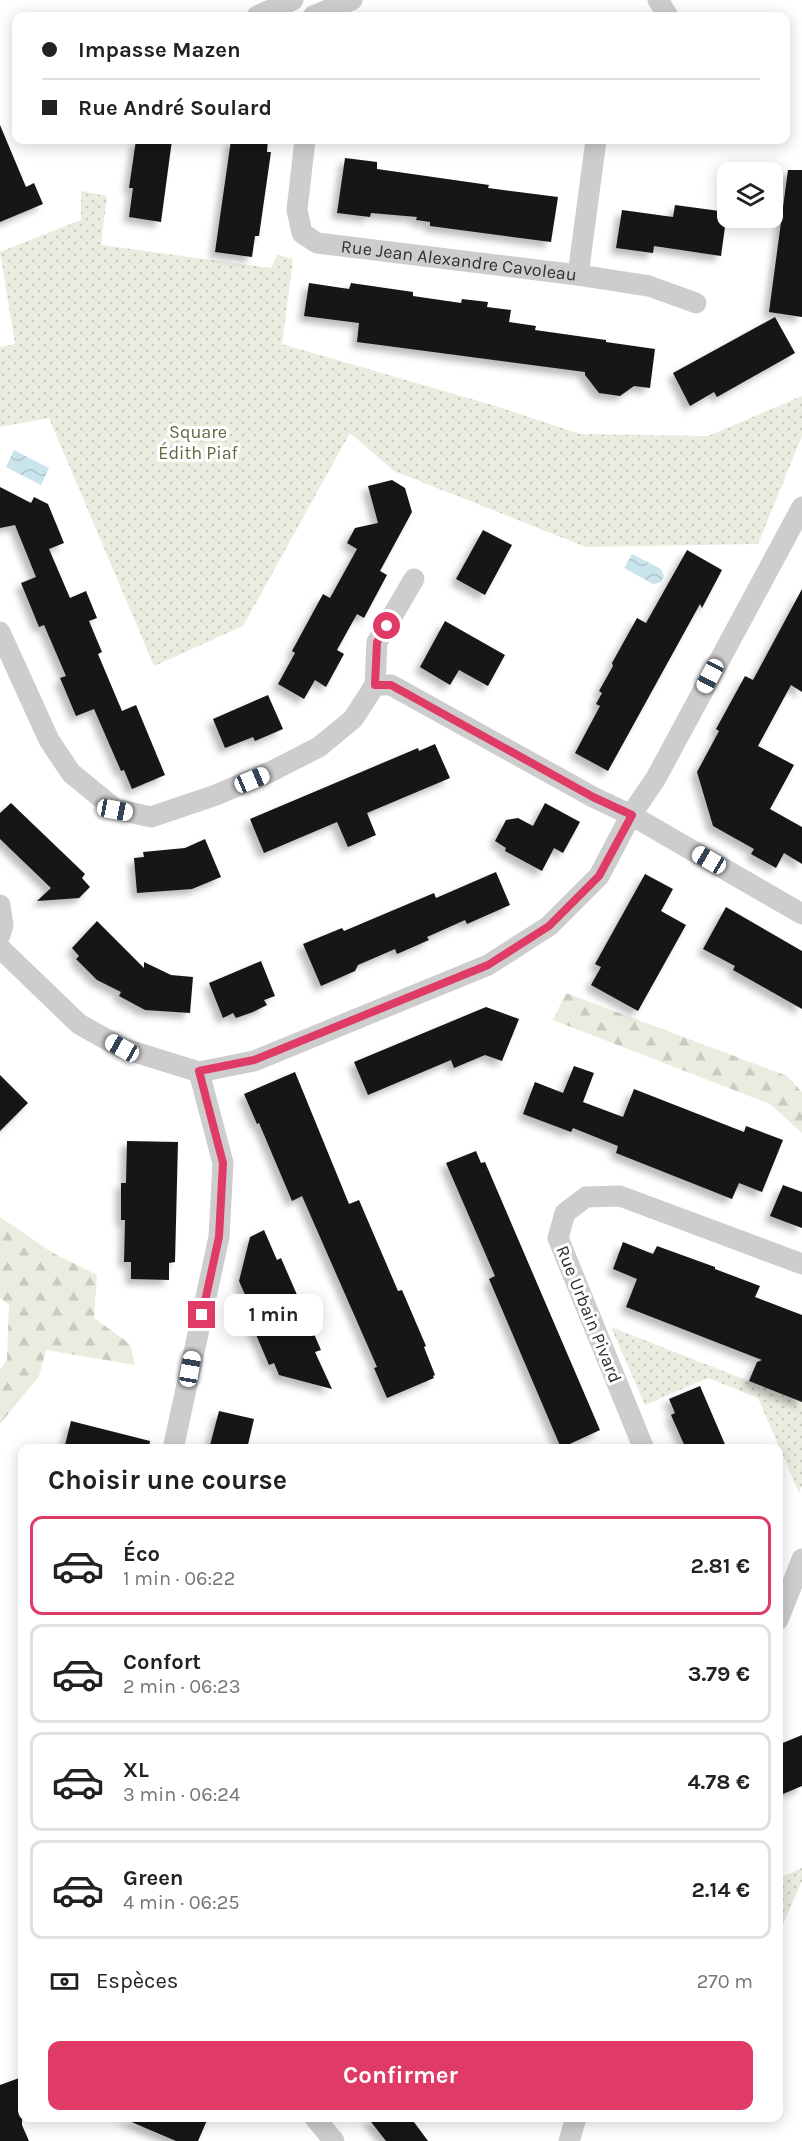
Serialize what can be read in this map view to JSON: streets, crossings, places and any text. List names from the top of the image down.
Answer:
{
  "streets": {
    "street": ["Rue Jean Alexandre Cavoleau", "Rue Urbain Pivard"]
  },
  "parks": ["Square Édith Piaf"],
  "page": {
    "banner": ["Impasse Mazen", "Rue André Soulard"],
    "bubble": "1 min",
    "heading": "Choisir une course",
    "list": [
      {
        "name": "Éco",
        "note": "1 min · 06:22",
        "value": "2.81 €"
      },
      {
        "name": "Confort",
        "note": "2 min · 06:23",
        "value": "3.79 €"
      },
      {
        "name": "XL",
        "note": "3 min · 06:24",
        "value": "4.78 €"
      },
      {
        "name": "Green",
        "note": "4 min · 06:25",
        "value": "2.14 €"
      }
    ],
    "pay": ["Espèces", "270 m"],
    "buttons": "Confirmer"
  }
}
